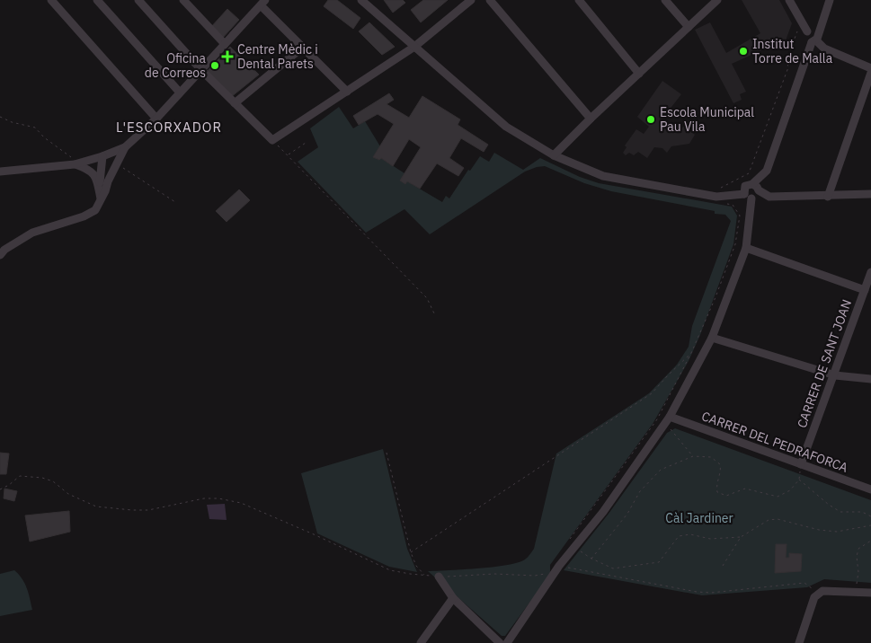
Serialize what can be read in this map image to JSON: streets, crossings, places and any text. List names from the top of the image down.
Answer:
{
  "streets": {
    "street": ["CARRER DE SANT JOAN", "CARRER DEL PEDRAFORCA"]
  },
  "crossings": [
    ["CARRER DE SANT JOAN", "CARRER DEL PEDRAFORCA"]
  ],
  "districts": ["L'ESCORXADOR"],
  "parks": ["Càl Jardiner"],
  "places": {
    "other": ["Institut Torre de Malla", "Oficina de Correos", "Escola Municipal Pau Vila"],
    "health": ["Centre Mèdic i Dental Parets"]
  }
}
